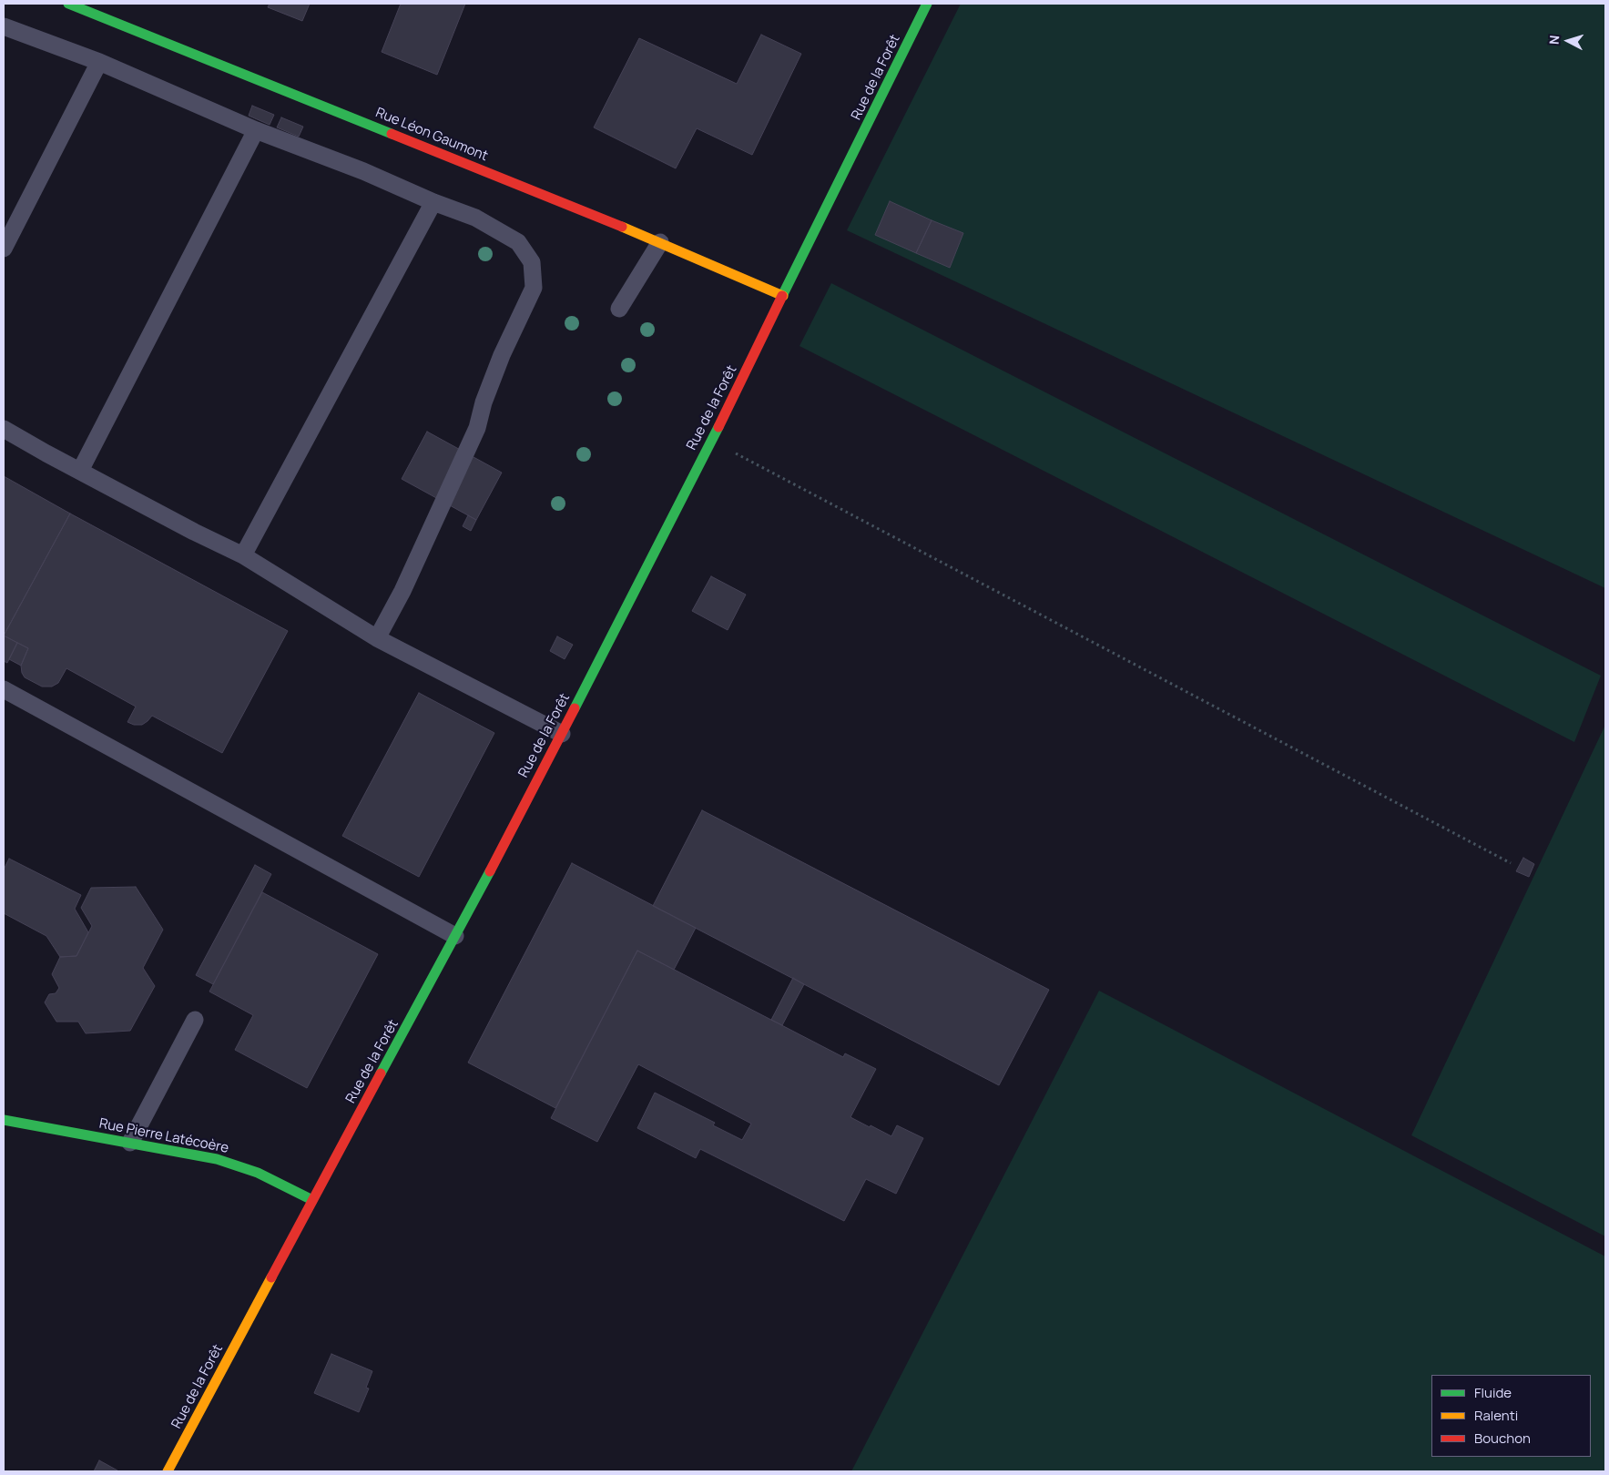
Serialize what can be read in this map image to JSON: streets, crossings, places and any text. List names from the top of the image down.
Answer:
{
  "streets": {
    "street": ["Rue de la Forêt", "Rue Léon Gaumont", "Rue Pierre Latécoère"]
  },
  "crossings": [
    ["Rue de la Forêt", "Rue Léon Gaumont"],
    ["Rue de la Forêt", "Rue Pierre Latécoère"]
  ],
  "legend": ["Fluide", "Ralenti", "Bouchon"],
  "north": "left"
}
